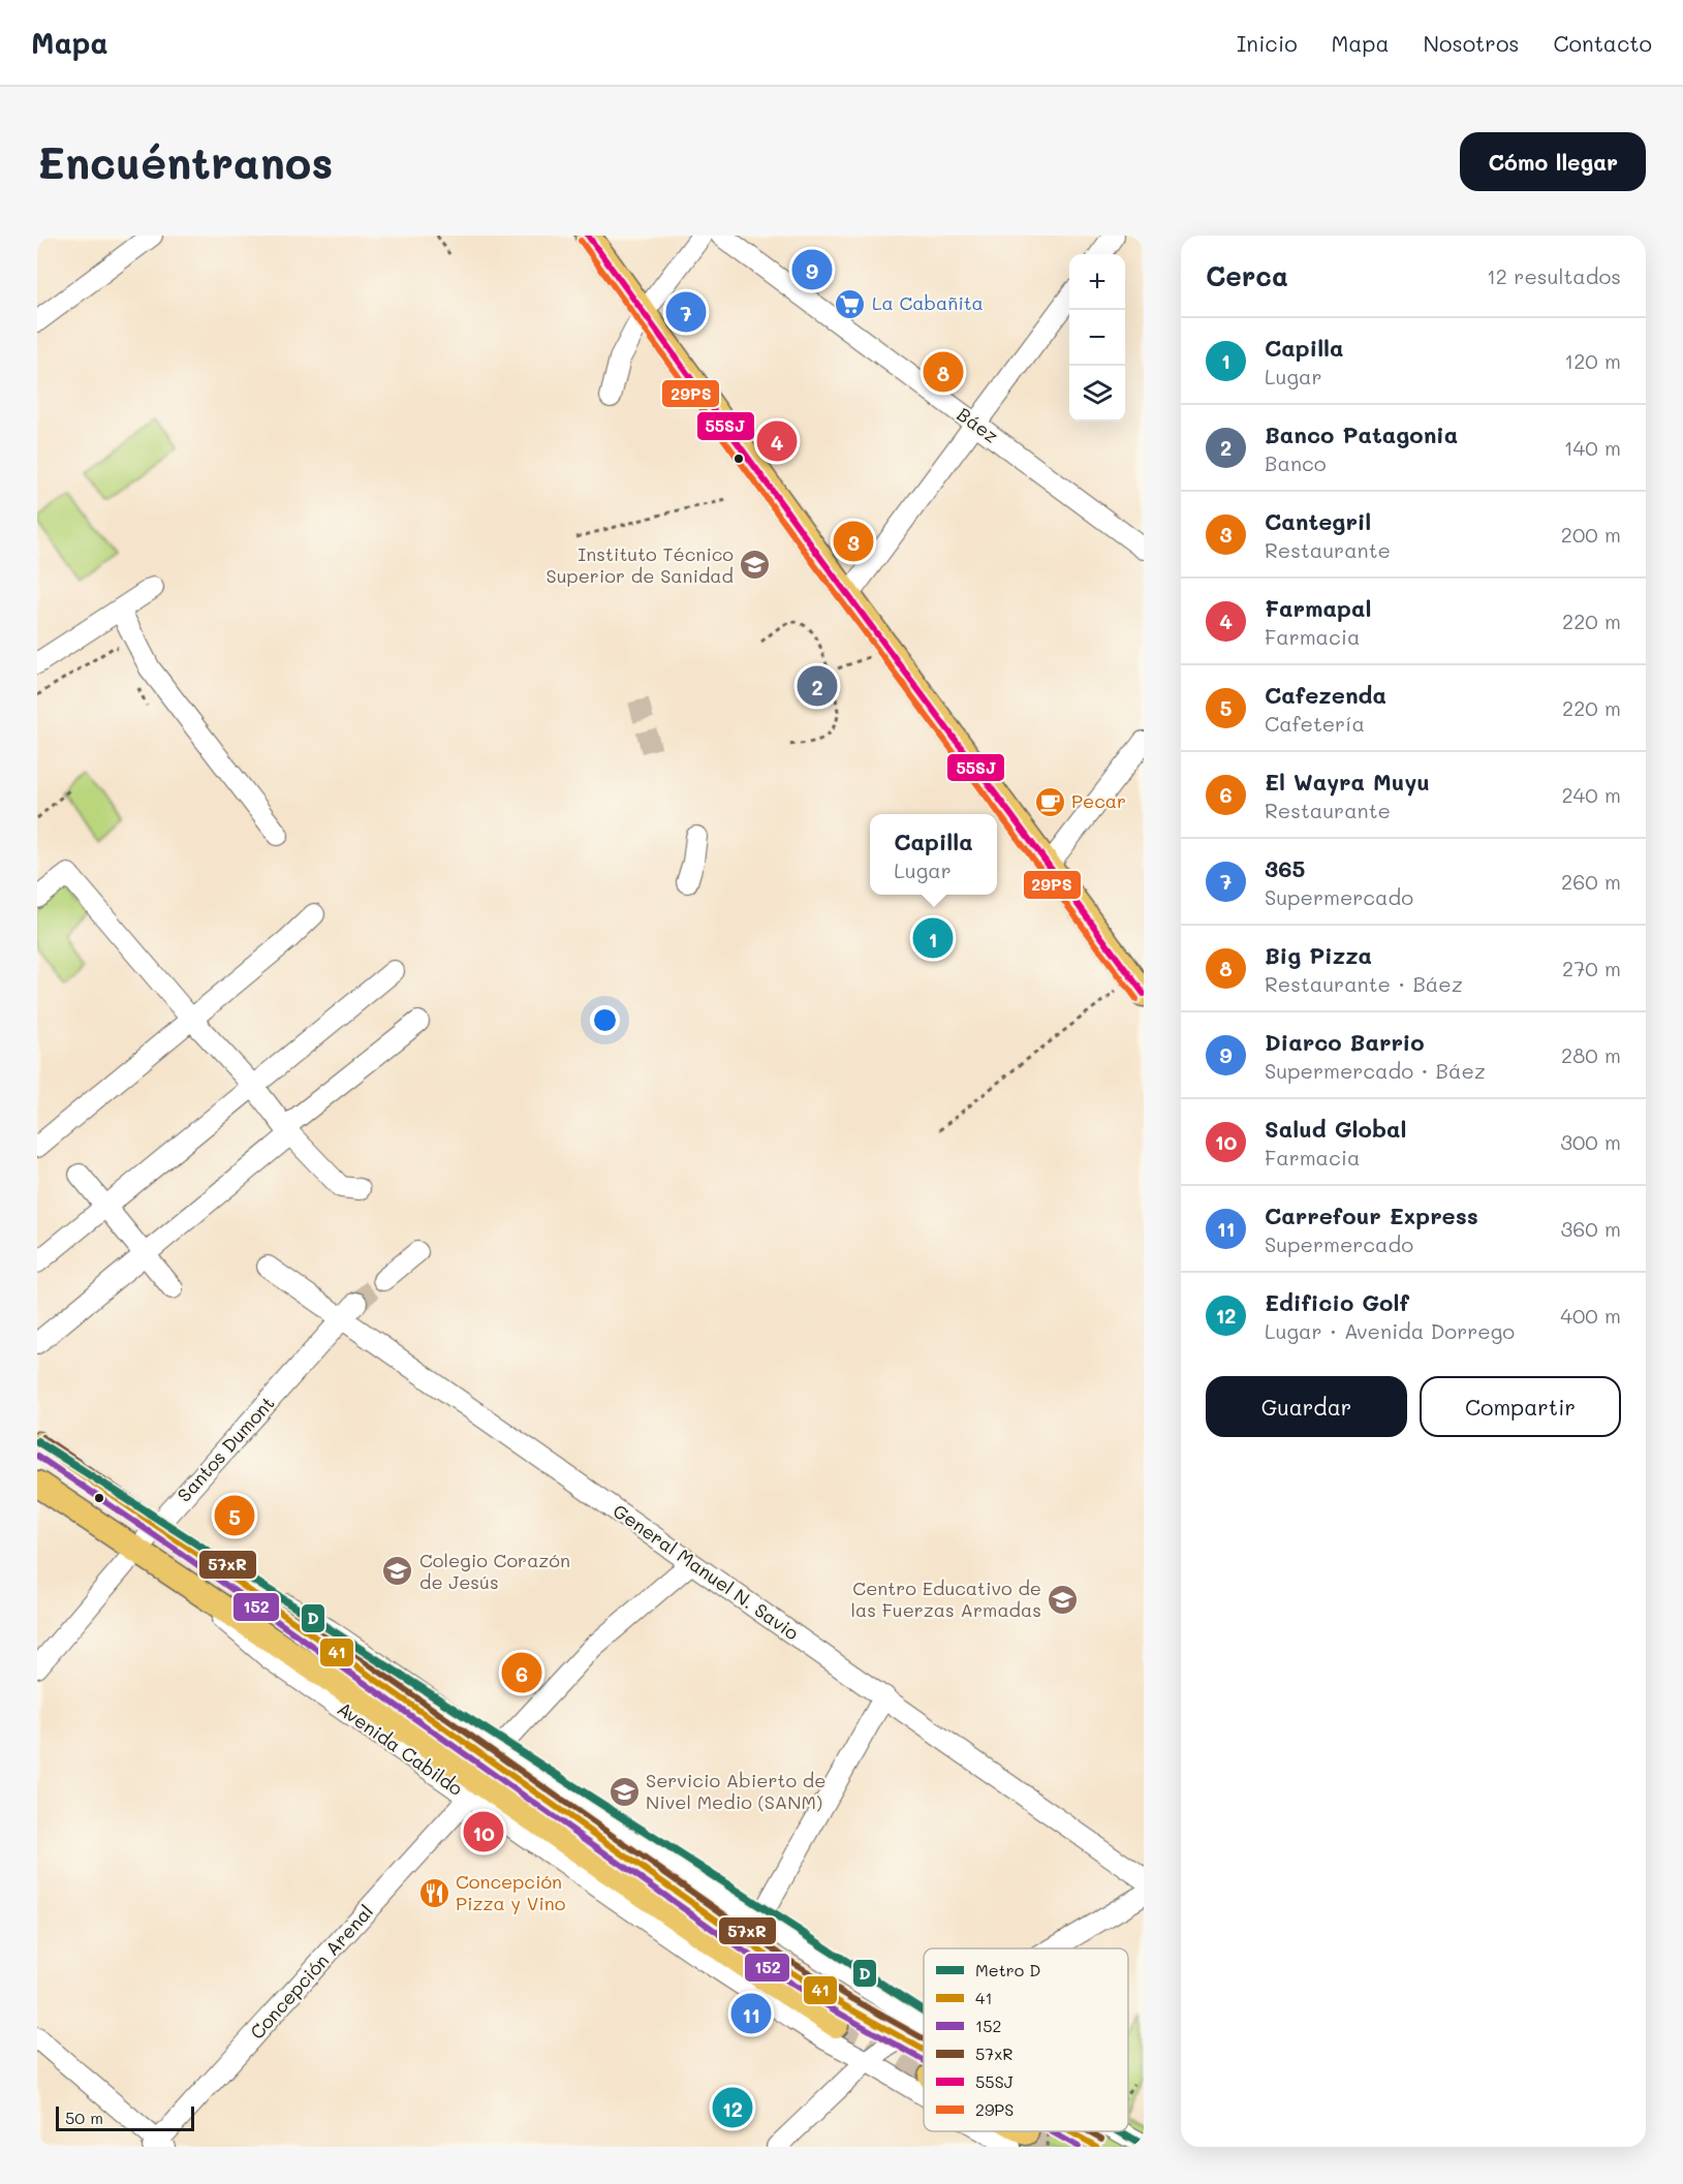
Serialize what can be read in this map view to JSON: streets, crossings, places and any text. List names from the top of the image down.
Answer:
{
  "streets": {
    "main road": ["Avenida Cabildo"],
    "street": [
      "Báez",
      "Santos Dumont",
      "General Manuel N. Savio",
      "Concepción Arenal"
    ]
  },
  "crossings": [
    ["Santos Dumont", "General Manuel N. Savio"],
    ["Santos Dumont", "Avenida Cabildo"],
    ["Avenida Cabildo", "Concepción Arenal"]
  ],
  "places": {
    "supermarket": ["La Cabañita"],
    "school or university": [
      "Instituto Técnico Superior de Sanidad",
      "Colegio Corazón de Jesús",
      "Centro Educativo de las Fuerzas Armadas",
      "Servicio Abierto de Nivel Medio (SANM)"
    ],
    "cafe": ["Pecar"],
    "restaurant": ["Concepción Pizza y Vino"]
  },
  "lines": [
    "transit line 55SJ",
    "transit line 29PS",
    "transit line 57xR",
    "metro line D",
    "transit line 41",
    "transit line 152"
  ],
  "legend": [
    "Metro D",
    "41",
    "152",
    "57xR",
    "55SJ",
    "29PS"
  ],
  "scale_bar": "50 m",
  "page": {
    "header": "Mapa",
    "nav": [
      "Inicio",
      "Mapa",
      "Nosotros",
      "Contacto"
    ],
    "buttons": [
      "Cómo llegar",
      ["Guardar", "Compartir"]
    ],
    "title": "Encuéntranos",
    "heading": ["Cerca", "12 resultados"],
    "pins": [
      "9",
      "7",
      "8",
      "4",
      "3",
      "2",
      "1",
      "5",
      "6",
      "10",
      "11",
      "12"
    ],
    "map_buttons": ["+", "−"],
    "list": [
      {
        "mark": "1",
        "name": "Capilla",
        "note": "Lugar",
        "value": "120 m"
      },
      {
        "mark": "2",
        "name": "Banco Patagonia",
        "note": "Banco",
        "value": "140 m"
      },
      {
        "mark": "3",
        "name": "Cantegril",
        "note": "Restaurante",
        "value": "200 m"
      },
      {
        "mark": "4",
        "name": "Farmapal",
        "note": "Farmacia",
        "value": "220 m"
      },
      {
        "mark": "5",
        "name": "Cafezenda",
        "note": "Cafetería",
        "value": "220 m"
      },
      {
        "mark": "6",
        "name": "El Wayra Muyu",
        "note": "Restaurante",
        "value": "240 m"
      },
      {
        "mark": "7",
        "name": "365",
        "note": "Supermercado",
        "value": "260 m"
      },
      {
        "mark": "8",
        "name": "Big Pizza",
        "note": "Restaurante · Báez",
        "value": "270 m"
      },
      {
        "mark": "9",
        "name": "Diarco Barrio",
        "note": "Supermercado · Báez",
        "value": "280 m"
      },
      {
        "mark": "10",
        "name": "Salud Global",
        "note": "Farmacia",
        "value": "300 m"
      },
      {
        "mark": "11",
        "name": "Carrefour Express",
        "note": "Supermercado",
        "value": "360 m"
      },
      {
        "mark": "12",
        "name": "Edificio Golf",
        "note": "Lugar · Avenida Dorrego",
        "value": "400 m"
      }
    ],
    "popup": ["Capilla", "Lugar"],
    "scale": "50 m"
  }
}
